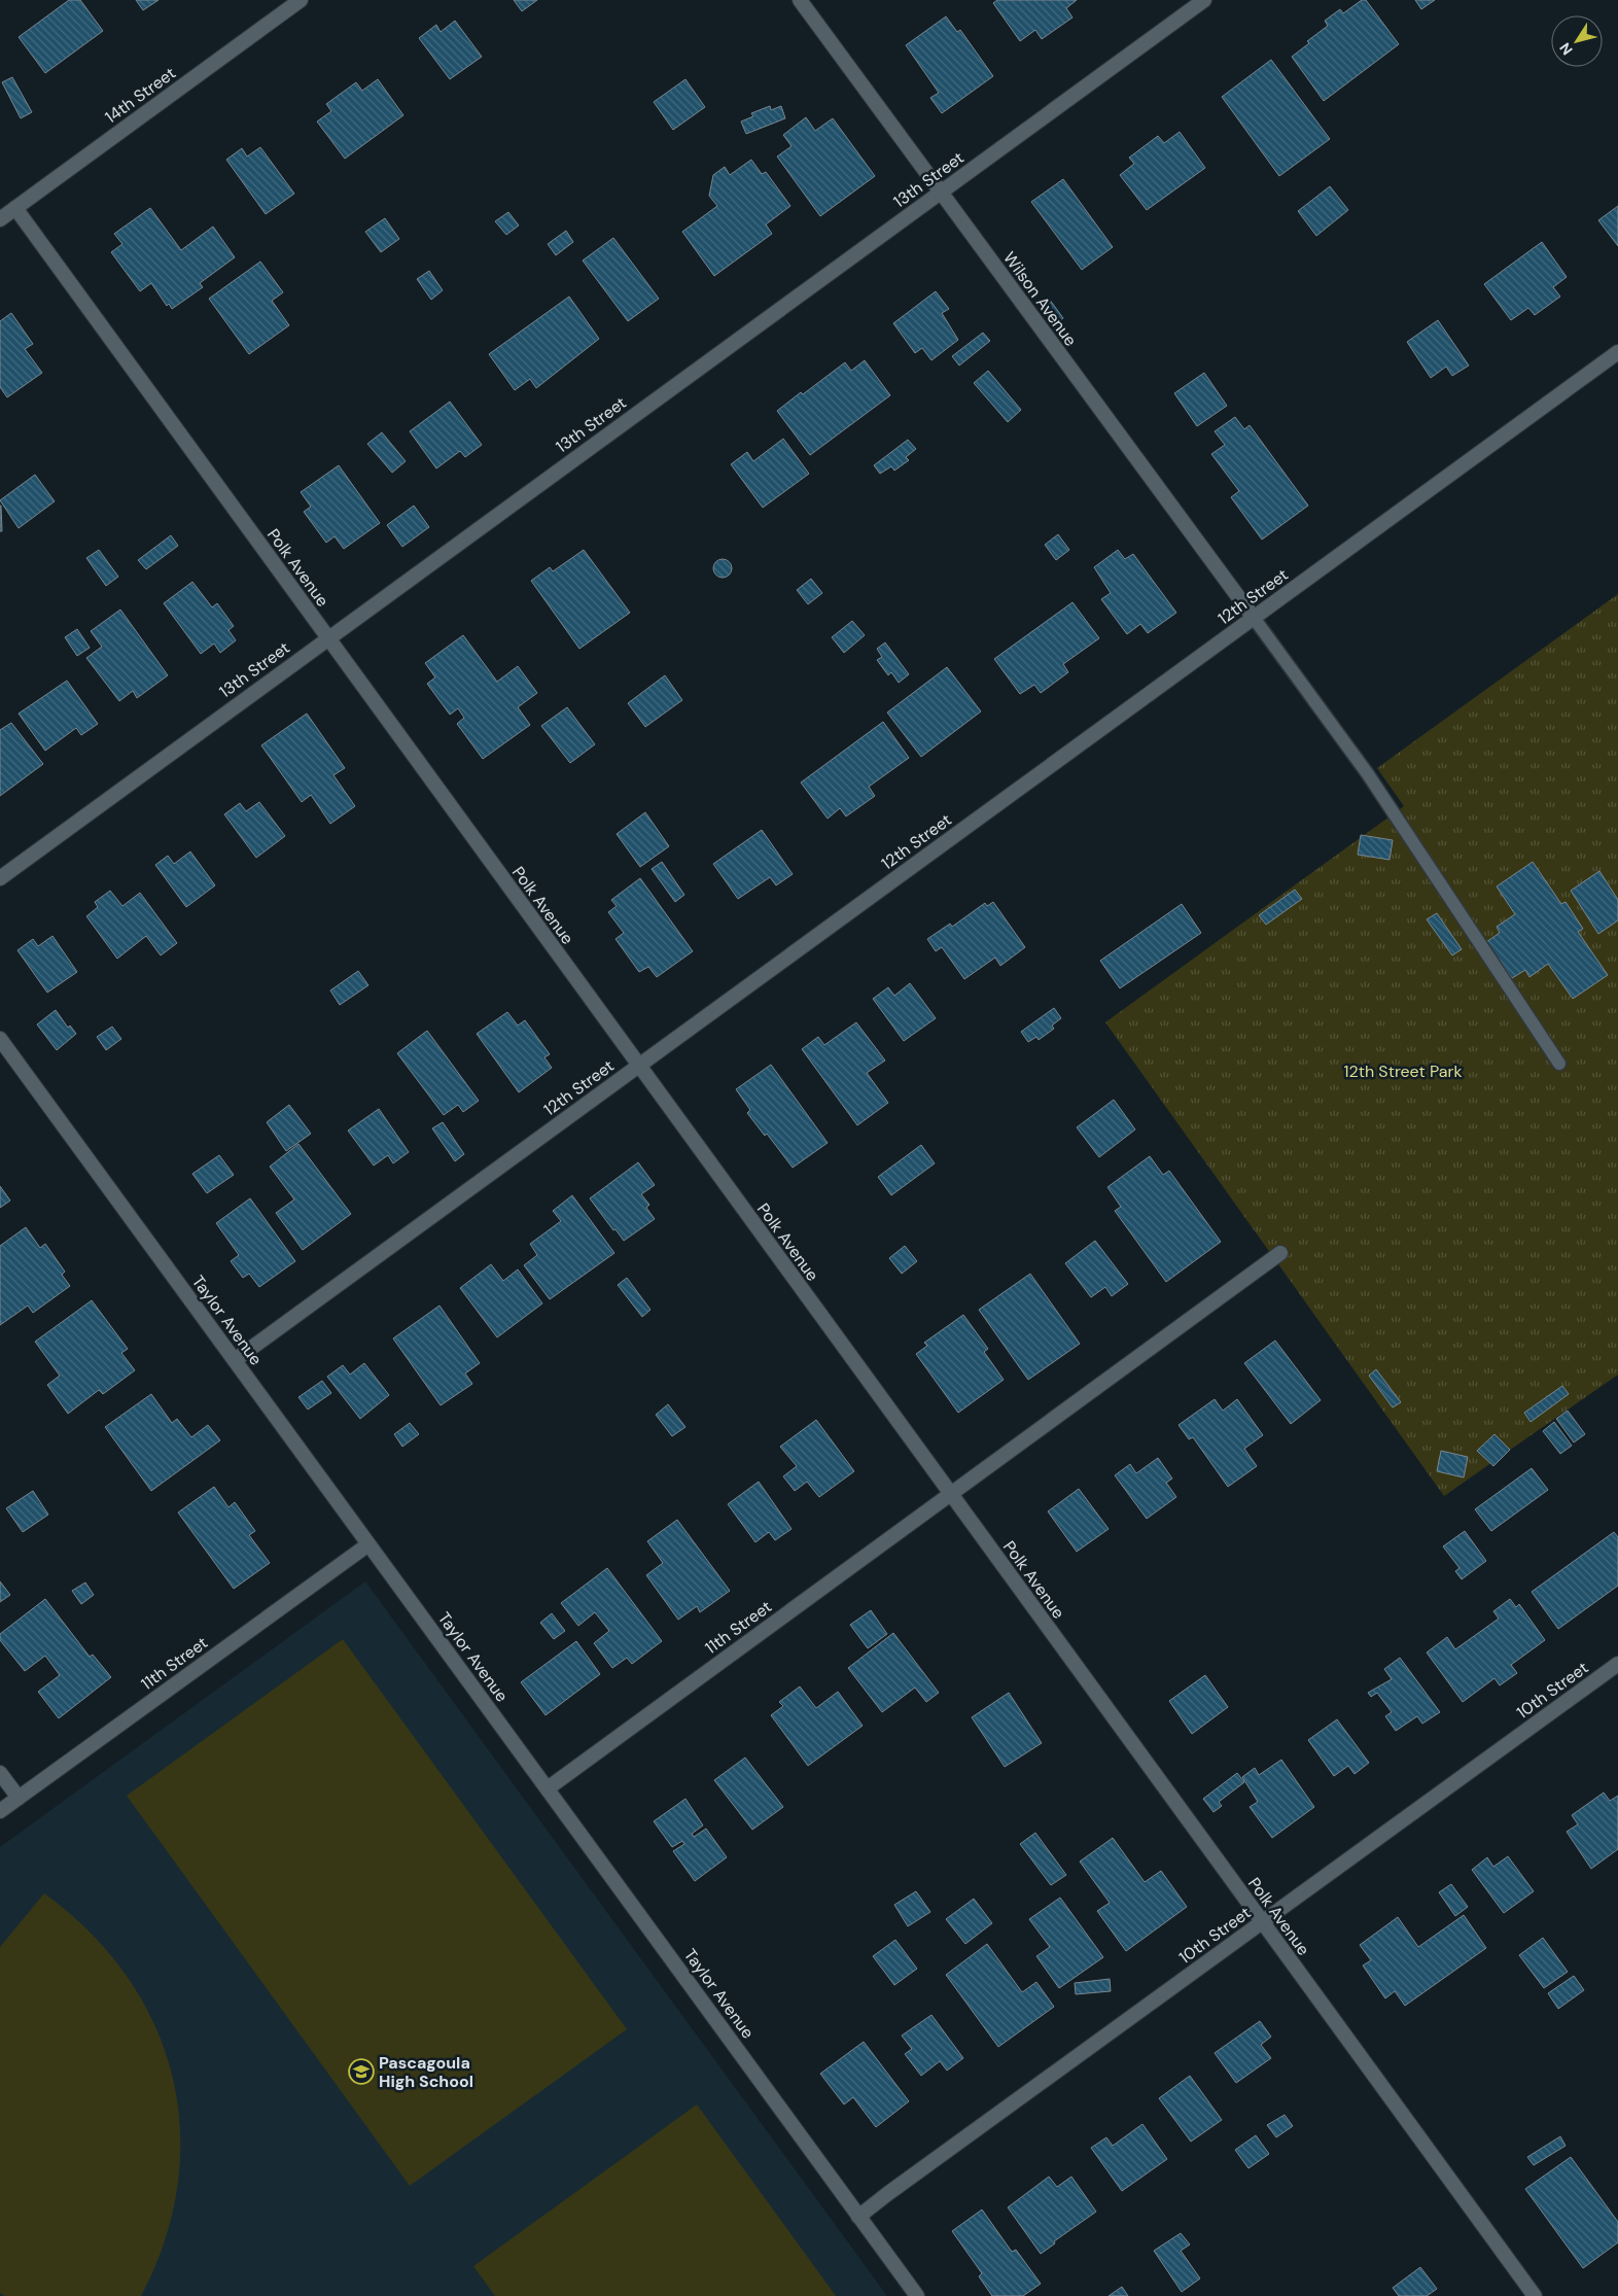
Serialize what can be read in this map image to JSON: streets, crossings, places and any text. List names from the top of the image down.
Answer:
{
  "streets": {
    "street": [
      "14th Street",
      "13th Street",
      "Wilson Avenue",
      "Polk Avenue",
      "12th Street",
      "Taylor Avenue",
      "11th Street",
      "10th Street"
    ]
  },
  "crossings": [
    ["14th Street", "Polk Avenue"],
    ["13th Street", "Wilson Avenue"],
    ["13th Street", "Polk Avenue"],
    ["Wilson Avenue", "12th Street"],
    ["Polk Avenue", "12th Street"],
    ["Polk Avenue", "11th Street"],
    ["Polk Avenue", "10th Street"],
    ["12th Street", "Taylor Avenue"],
    ["Taylor Avenue", "11th Street"],
    ["Taylor Avenue", "10th Street"]
  ],
  "parks": ["12th Street Park"],
  "places": {
    "school or university": ["Pascagoula High School"]
  },
  "north": "bottom left"
}
